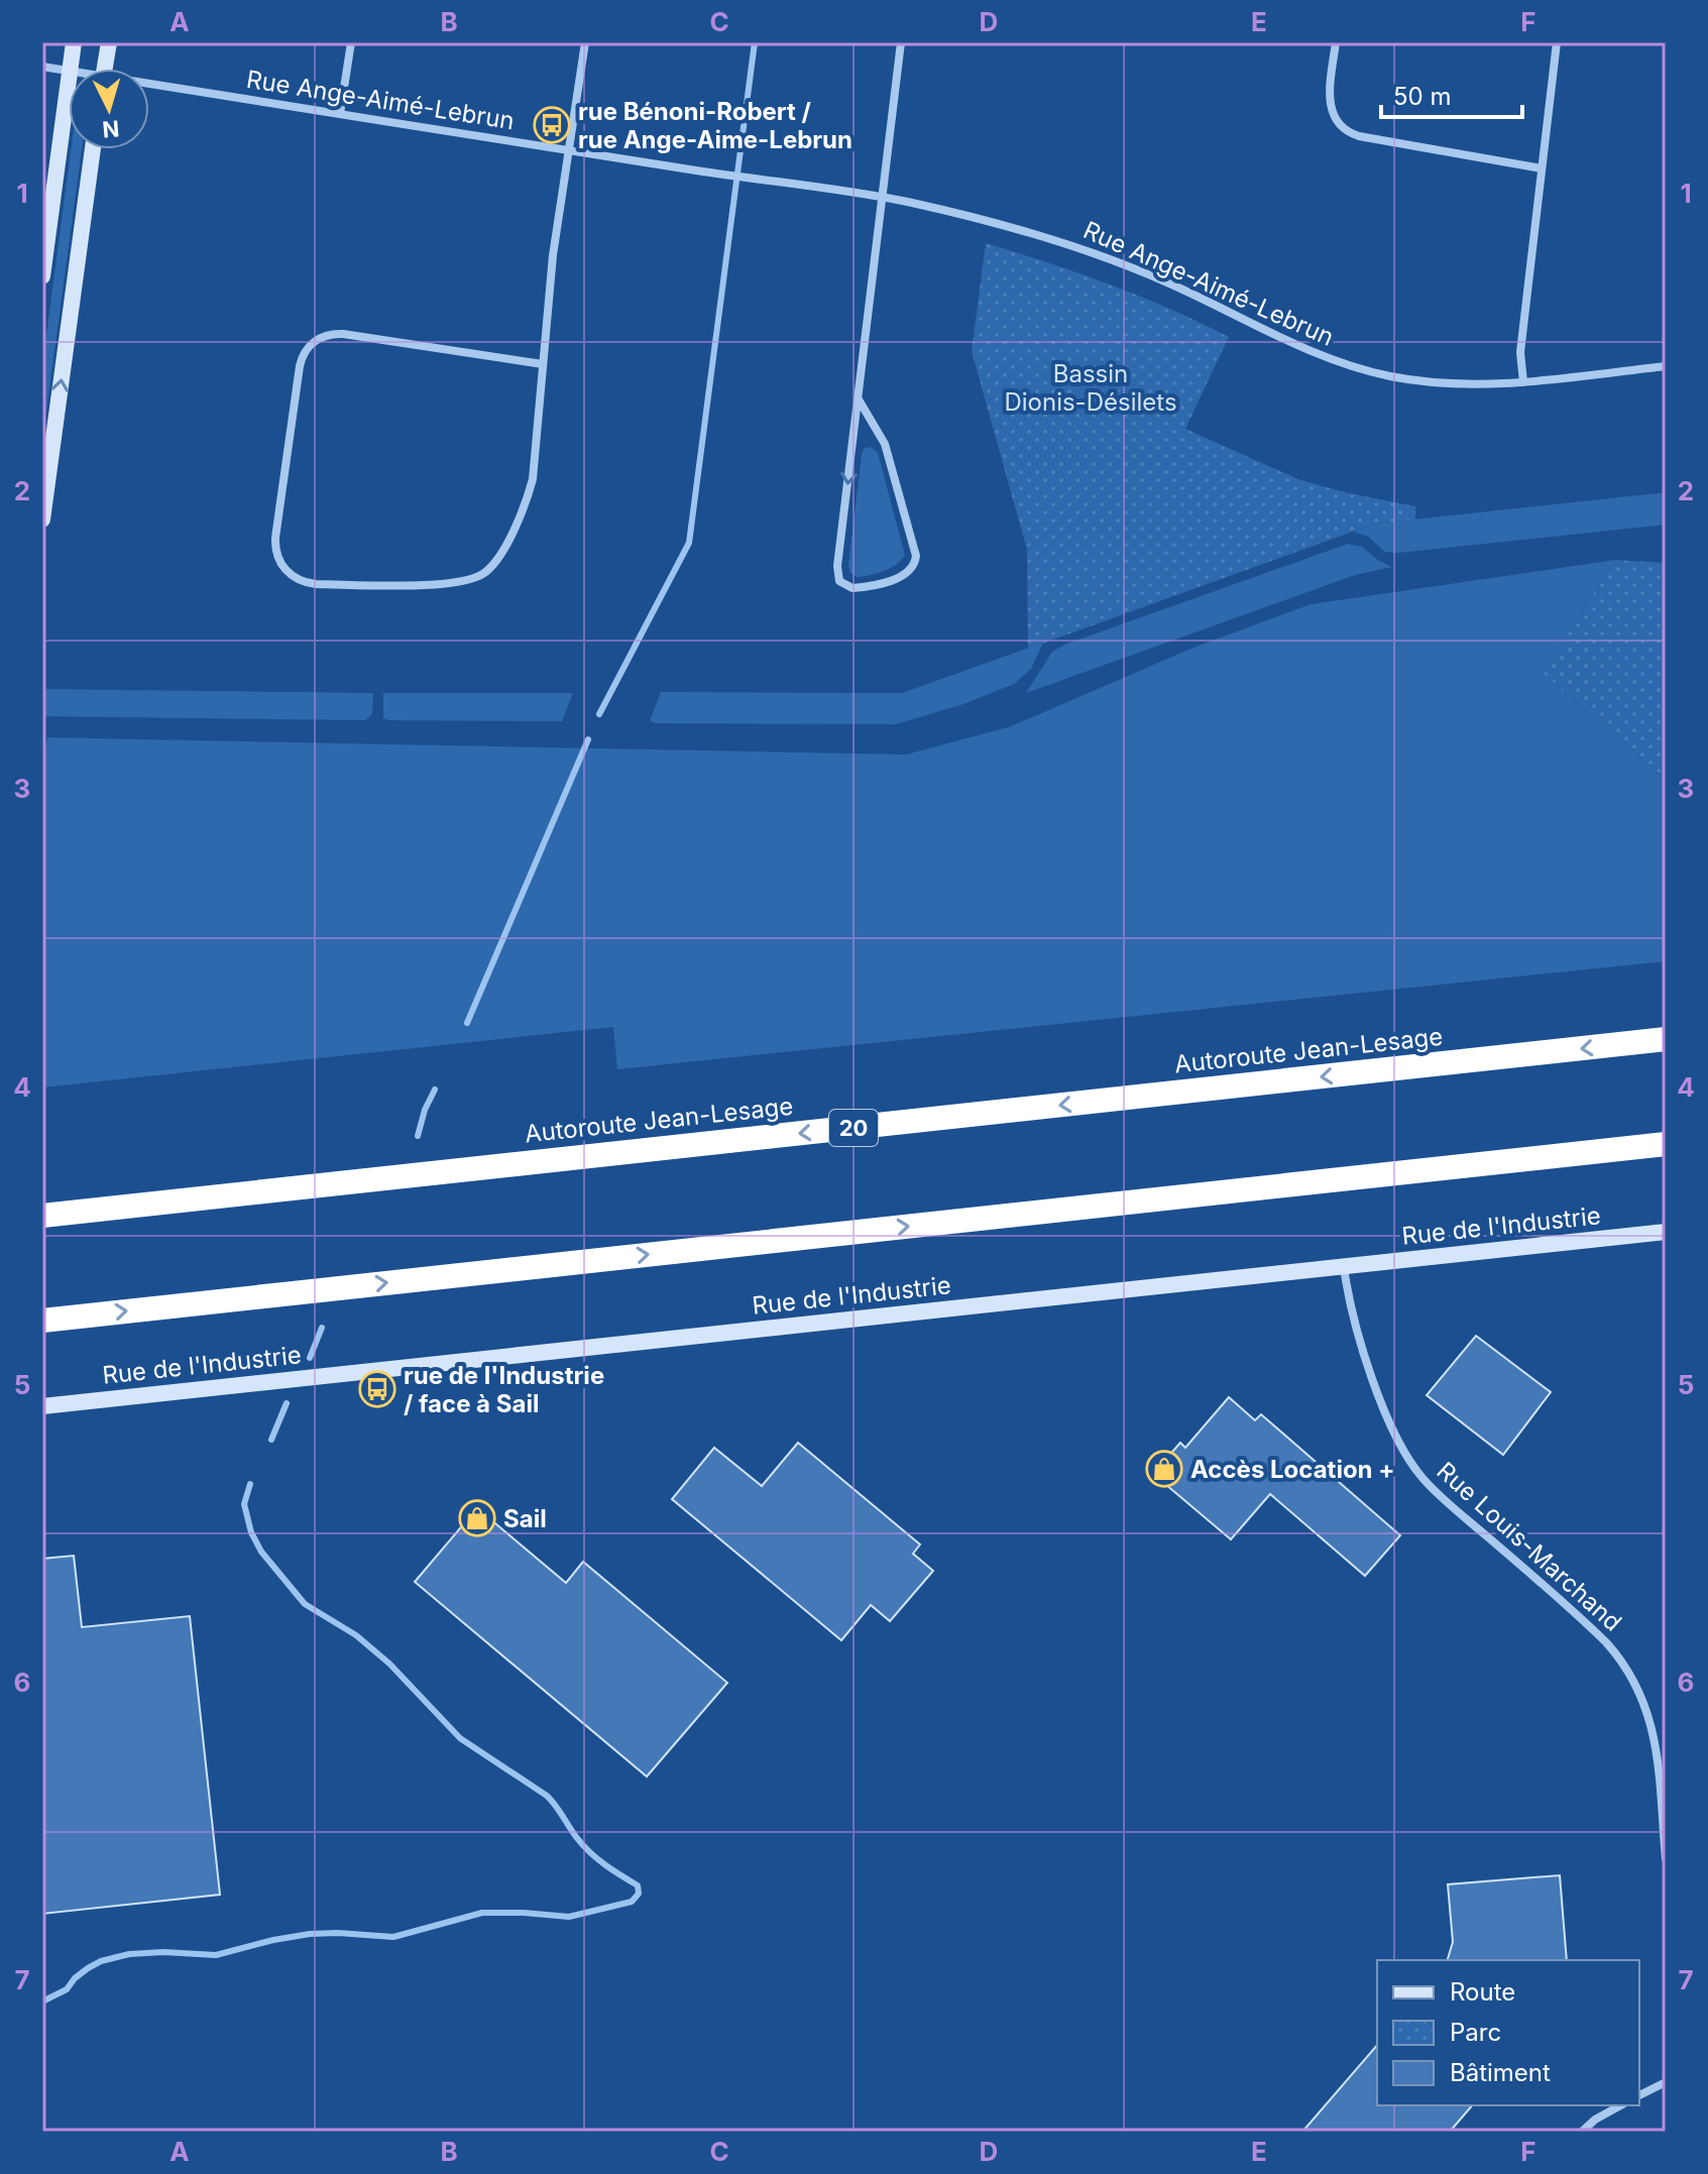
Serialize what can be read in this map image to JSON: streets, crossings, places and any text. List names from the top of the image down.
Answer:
{
  "streets": {
    "highway": ["Autoroute Jean-Lesage", "20"],
    "street": ["Rue Ange-Aimé-Lebrun", "Rue de l'Industrie", "Rue Louis-Marchand"]
  },
  "crossings": [
    ["Rue de l'Industrie", "Rue Louis-Marchand"]
  ],
  "parks": ["Bassin Dionis-Désilets"],
  "places": {
    "bus stop": ["rue Bénoni-Robert / rue Ange-Aime-Lebrun", "rue de l'Industrie / face à Sail"],
    "shop": ["Accès Location +", "Sail"]
  },
  "legend": ["Route", "Parc", "Bâtiment"],
  "scale_bar": "50 m",
  "north": "bottom",
  "grid": {
    "columns": [
      "A",
      "B",
      "C",
      "D",
      "E",
      "F"
    ],
    "rows": [
      "1",
      "2",
      "3",
      "4",
      "5",
      "6",
      "7"
    ]
  }
}
